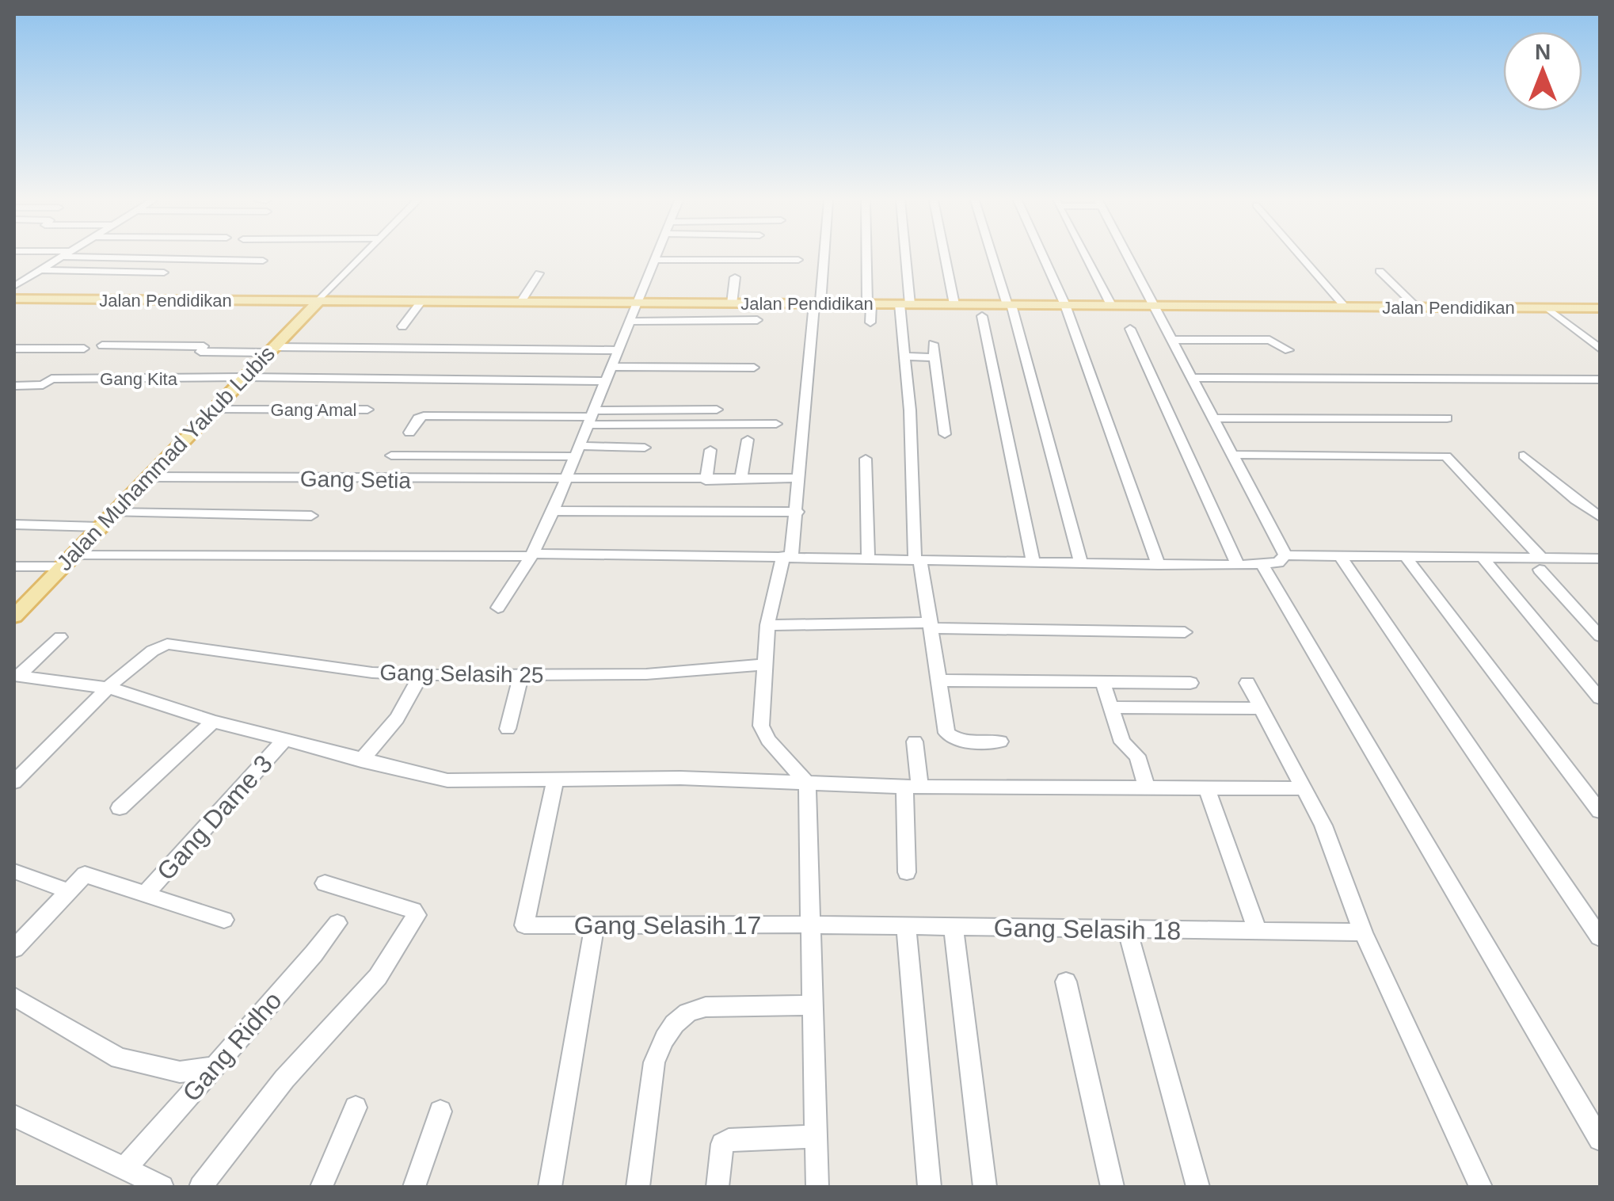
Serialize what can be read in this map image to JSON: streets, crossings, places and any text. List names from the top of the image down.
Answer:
{
  "streets": {
    "main road": ["Jalan Pendidikan", "Jalan Muhammad Yakub Lubis"],
    "street": [
      "Gang Kita",
      "Gang Amal",
      "Gang Setia",
      "Gang Selasih 25",
      "Gang Dame 3",
      "Gang Selasih 17",
      "Gang Selasih 18",
      "Gang Ridho"
    ]
  },
  "crossings": [
    ["Jalan Pendidikan", "Jalan Muhammad Yakub Lubis"],
    ["Gang Kita", "Jalan Muhammad Yakub Lubis"],
    ["Gang Amal", "Jalan Muhammad Yakub Lubis"],
    ["Jalan Muhammad Yakub Lubis", "Gang Setia"],
    ["Gang Selasih 17", "Gang Selasih 18"]
  ],
  "north": "top"
}
